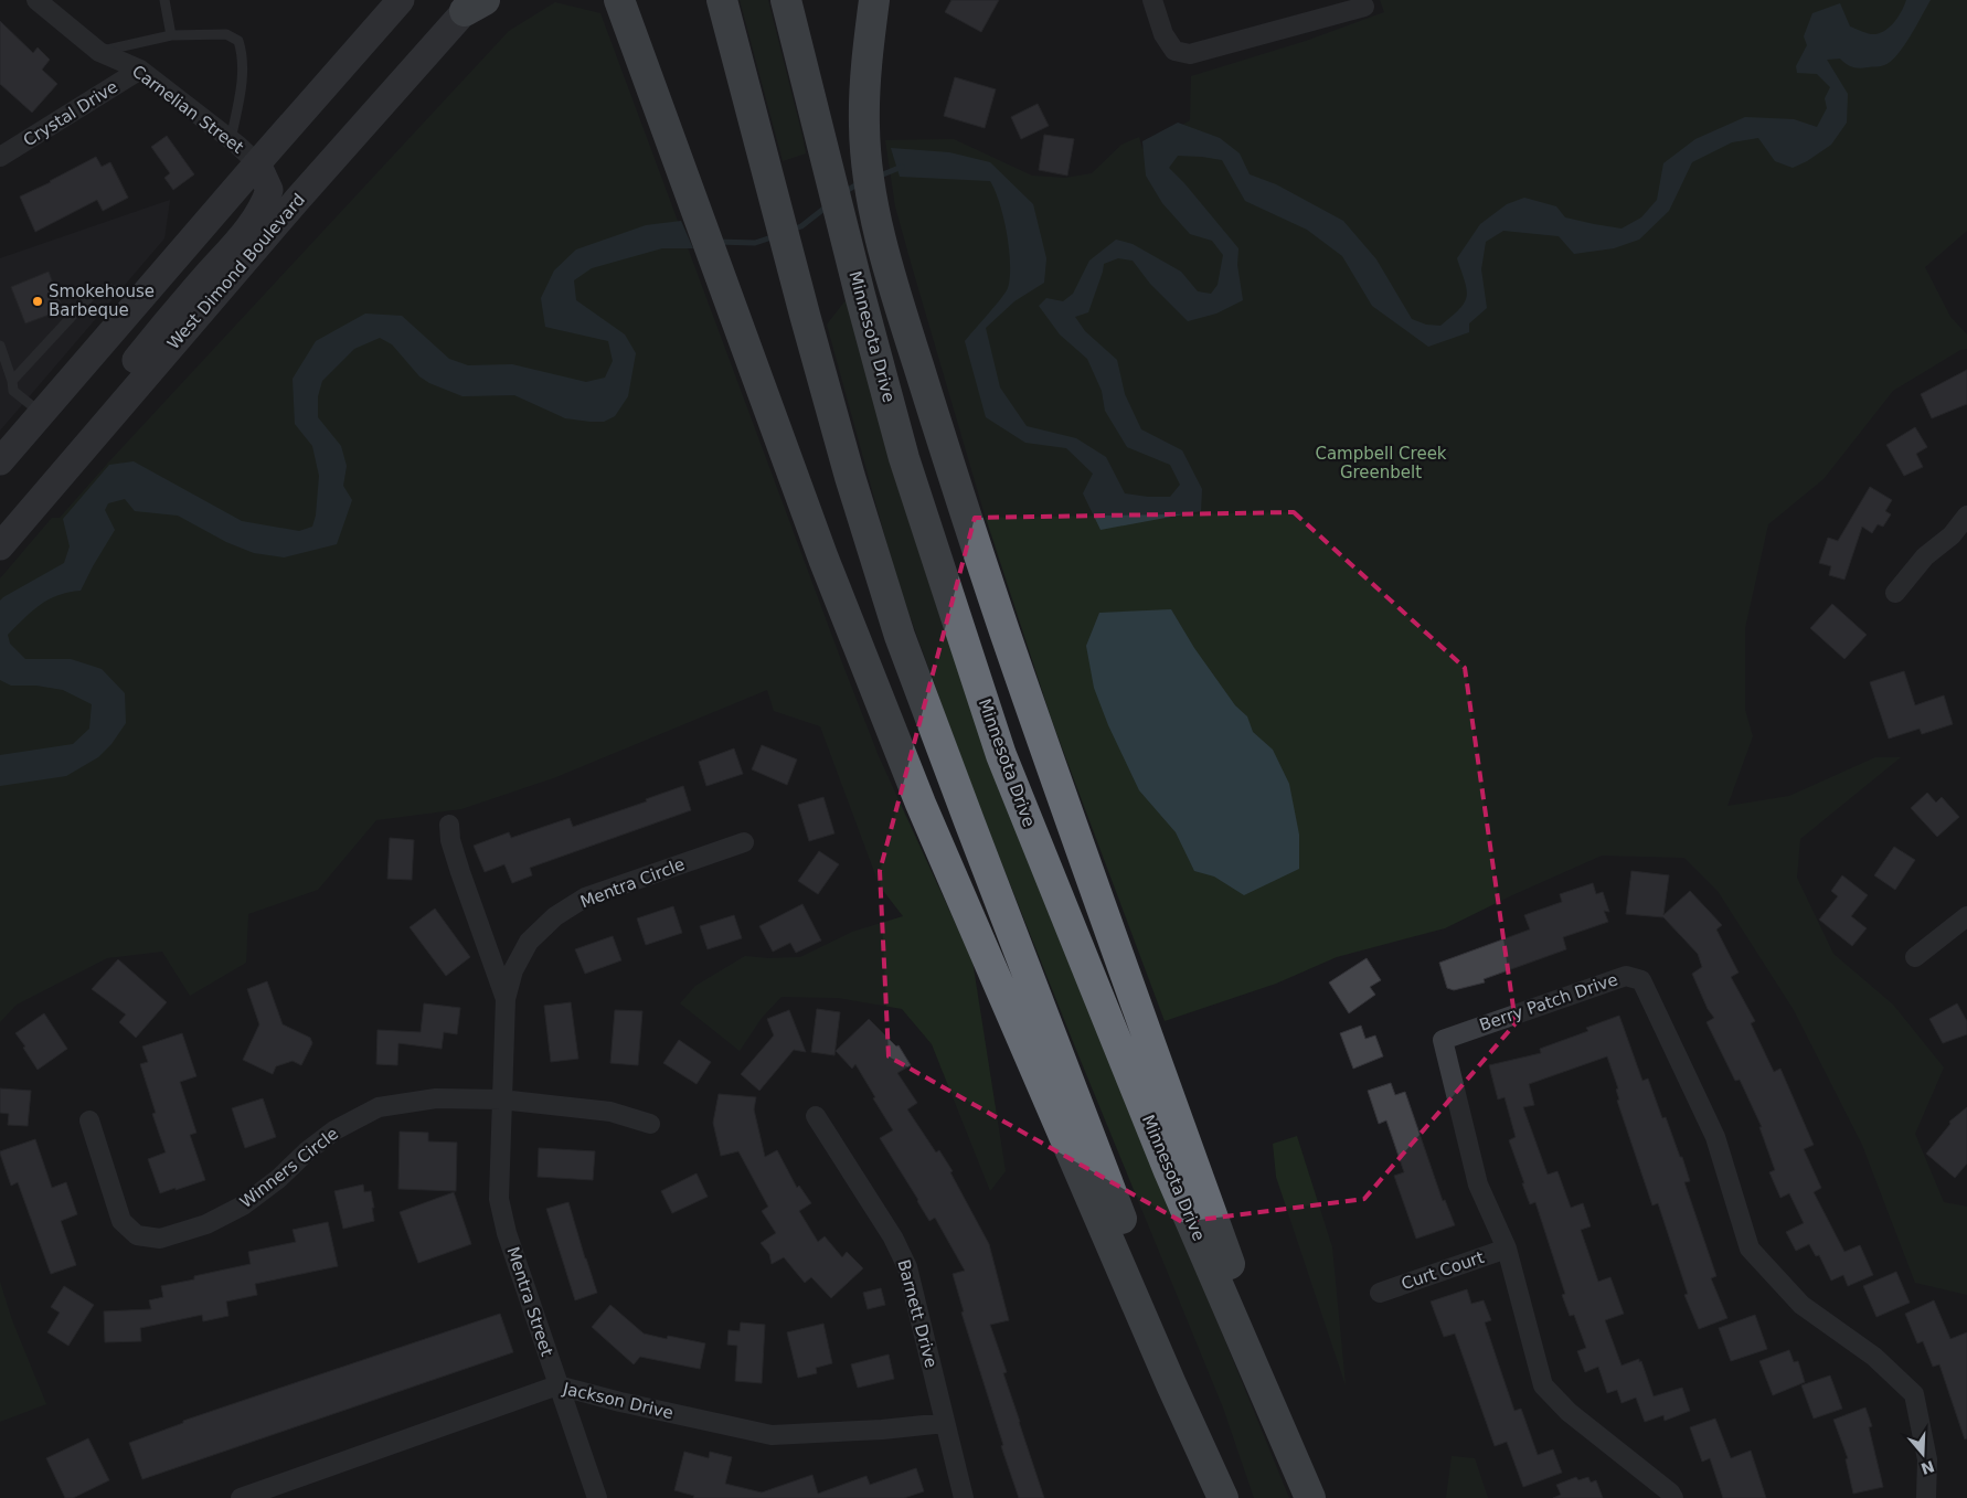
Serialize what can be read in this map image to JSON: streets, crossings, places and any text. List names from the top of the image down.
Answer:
{
  "streets": {
    "highway": ["Minnesota Drive"],
    "main road": ["West Dimond Boulevard"],
    "street": [
      "Carnelian Street",
      "Crystal Drive",
      "Mentra Circle",
      "Berry Patch Drive",
      "Winners Circle",
      "Curt Court",
      "Mentra Street",
      "Barnett Drive",
      "Jackson Drive"
    ]
  },
  "crossings": [
    ["Carnelian Street", "Crystal Drive"],
    ["Mentra Circle", "Winners Circle"],
    ["Mentra Circle", "Mentra Street"],
    ["Berry Patch Drive", "Curt Court"],
    ["Winners Circle", "Mentra Street"],
    ["Mentra Street", "Jackson Drive"],
    ["Barnett Drive", "Jackson Drive"]
  ],
  "parks": ["Campbell Creek Greenbelt"],
  "places": ["Smokehouse Barbeque"],
  "north": "bottom"
}
